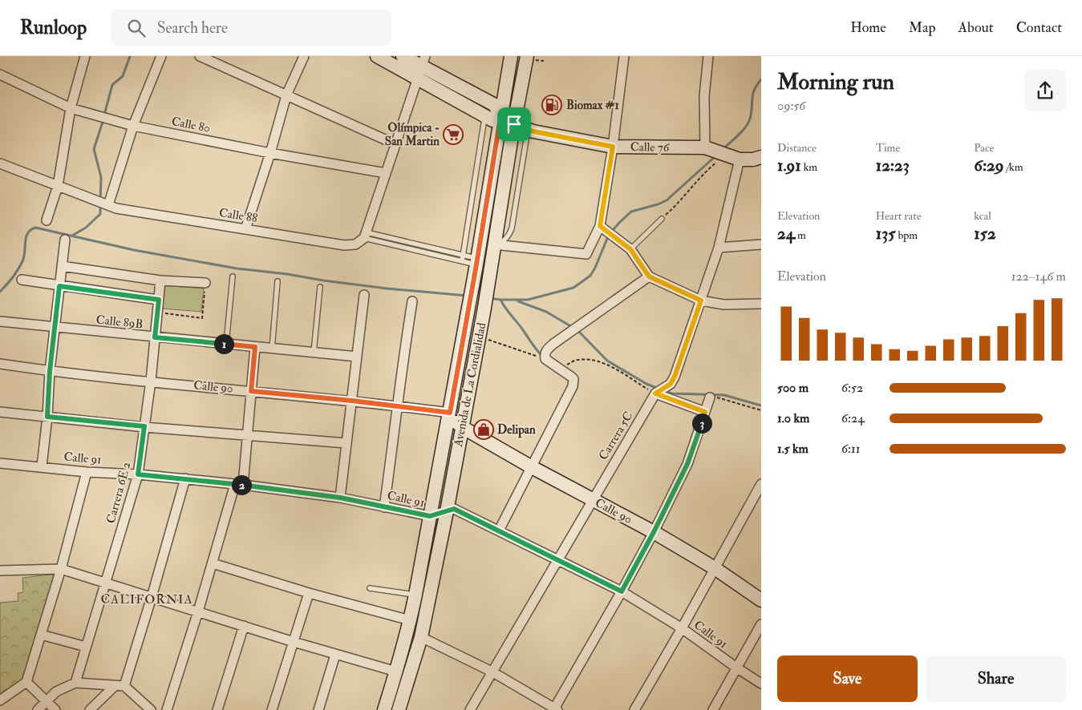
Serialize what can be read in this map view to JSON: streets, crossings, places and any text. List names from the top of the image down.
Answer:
{
  "streets": {
    "main road": ["Calle 76", "Avenida de La Cordialidad", "Calle 90"],
    "street": [
      "Calle 80",
      "Calle 88",
      "Calle 89B",
      "Carrera 5C",
      "Calle 91",
      "Carrera 6E 2"
    ]
  },
  "crossings": [
    ["Calle 76", "Avenida de La Cordialidad"],
    ["Calle 76", "Carrera 5C"],
    ["Calle 89B", "Carrera 6E 2"],
    ["Avenida de La Cordialidad", "Calle 90"],
    ["Avenida de La Cordialidad", "Calle 91"],
    ["Calle 90", "Carrera 5C"],
    ["Calle 90", "Carrera 6E 2"],
    ["Carrera 5C", "Calle 91"],
    ["Calle 91", "Carrera 6E 2"]
  ],
  "districts": ["CALIFORNIA"],
  "places": {
    "fuel station": ["Biomax #1"],
    "supermarket": ["Olímpica - San Martin"],
    "shop": ["Delipan"]
  },
  "page": {
    "header": "Runloop",
    "search": "Search here",
    "nav": [
      "Home",
      "Map",
      "About",
      "Contact"
    ],
    "heading": ["Morning run", "09:56"],
    "stats": [
      ["Distance", "1.91 km"],
      ["Time", "12:23"],
      ["Pace", "6:29 /km"],
      ["Elevation", "24 m"],
      ["Heart rate", "135 bpm"],
      ["kcal", "152"]
    ],
    "chart": ["Elevation", "122–146 m"],
    "pins": ["1", "3", "2"],
    "list": [
      {
        "name": "500 m",
        "note": "6:52"
      },
      {
        "name": "1.0 km",
        "note": "6:24"
      },
      {
        "name": "1.5 km",
        "note": "6:11"
      }
    ],
    "buttons": ["Save", "Share"]
  }
}
